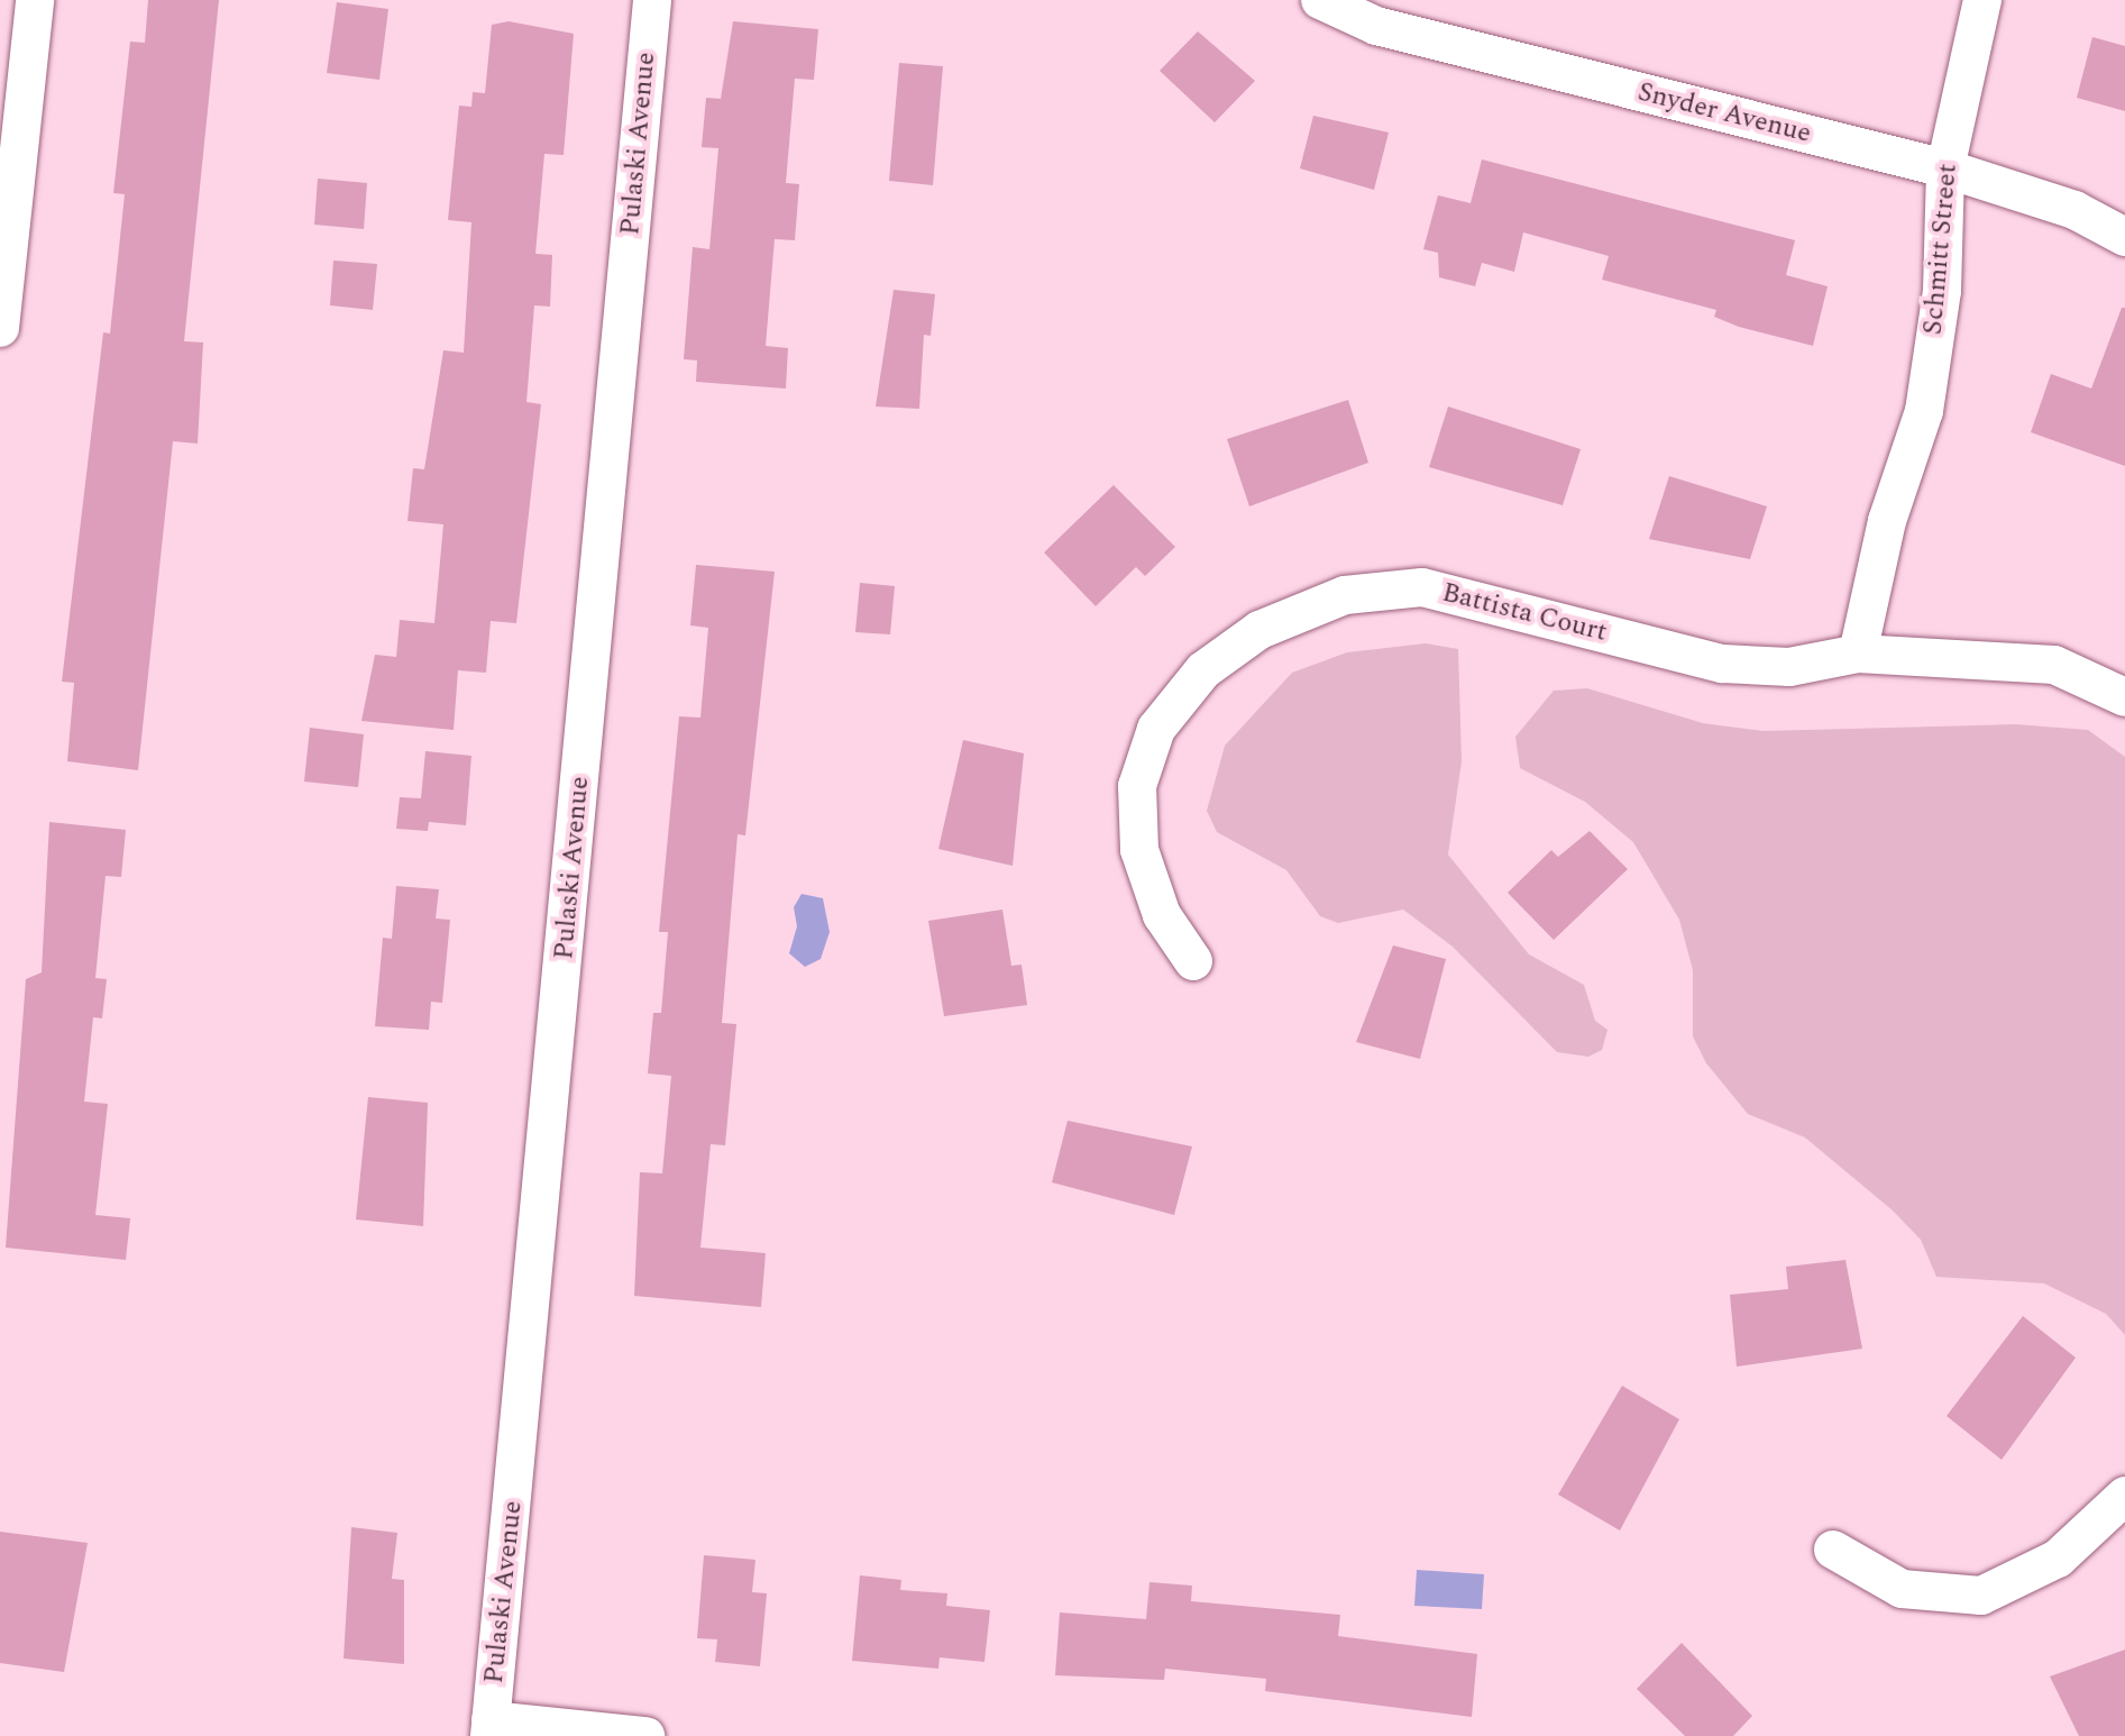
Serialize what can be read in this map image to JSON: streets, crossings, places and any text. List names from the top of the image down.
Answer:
{
  "streets": {
    "street": [
      "Snyder Avenue",
      "Pulaski Avenue",
      "Schmitt Street",
      "Battista Court"
    ]
  },
  "crossings": [
    ["Snyder Avenue", "Schmitt Street"],
    ["Schmitt Street", "Battista Court"]
  ]
}
